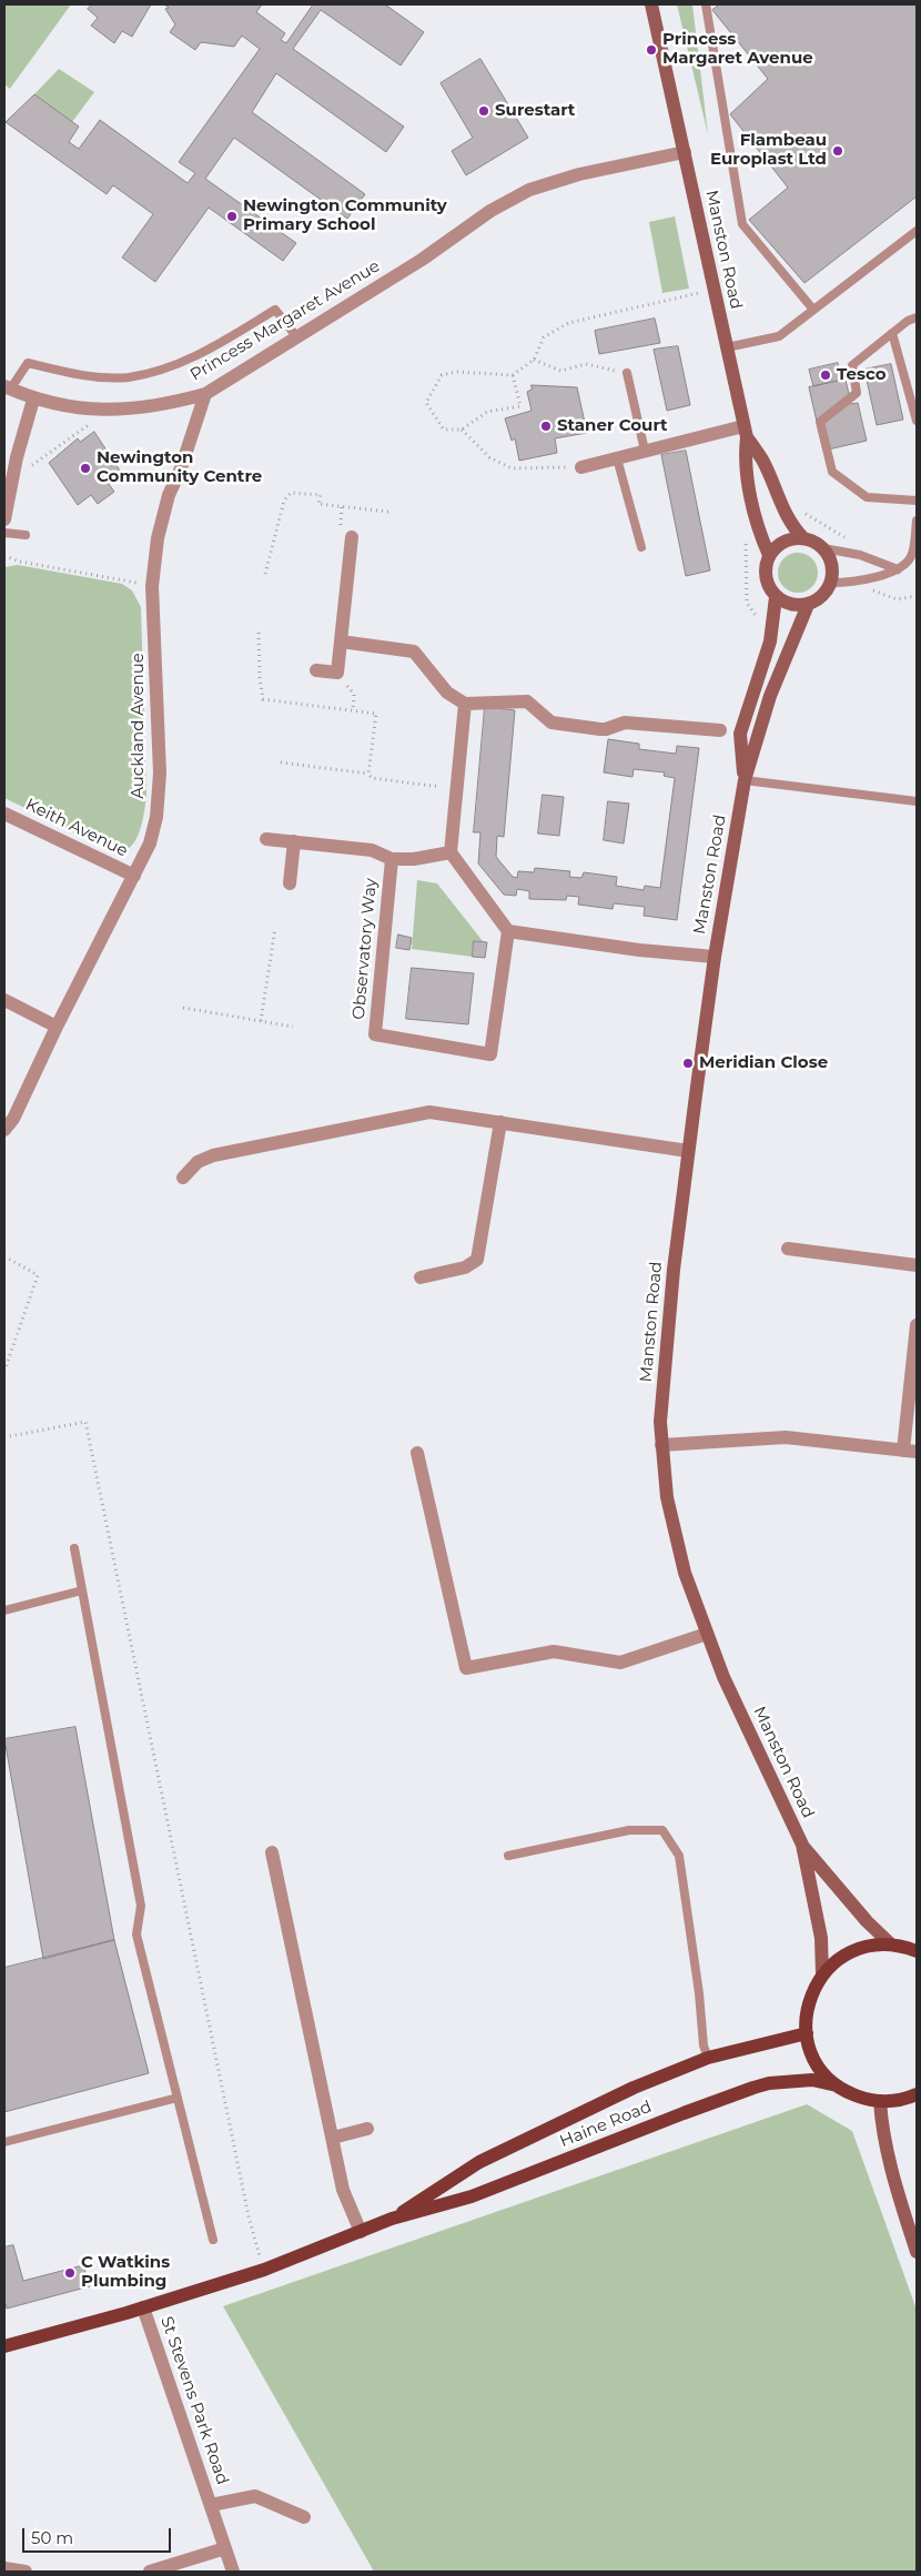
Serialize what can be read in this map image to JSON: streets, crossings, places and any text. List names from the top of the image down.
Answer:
{
  "streets": {
    "main road": ["Manston Road", "Haine Road"],
    "street": [
      "Princess Margaret Avenue",
      "Auckland Avenue",
      "Keith Avenue",
      "Observatory Way",
      "St Stevens Park Road"
    ]
  },
  "crossings": [
    ["Manston Road", "Princess Margaret Avenue"],
    ["Princess Margaret Avenue", "Auckland Avenue"],
    ["Auckland Avenue", "Keith Avenue"],
    ["Haine Road", "St Stevens Park Road"]
  ],
  "places": [
    "Princess Margaret Avenue",
    "Surestart",
    "Flambeau Europlast Ltd",
    "Newington Community Primary School",
    "Tesco",
    "Staner Court",
    "Newington Community Centre",
    "Meridian Close",
    "C Watkins Plumbing"
  ],
  "scale_bar": "50 m"
}
